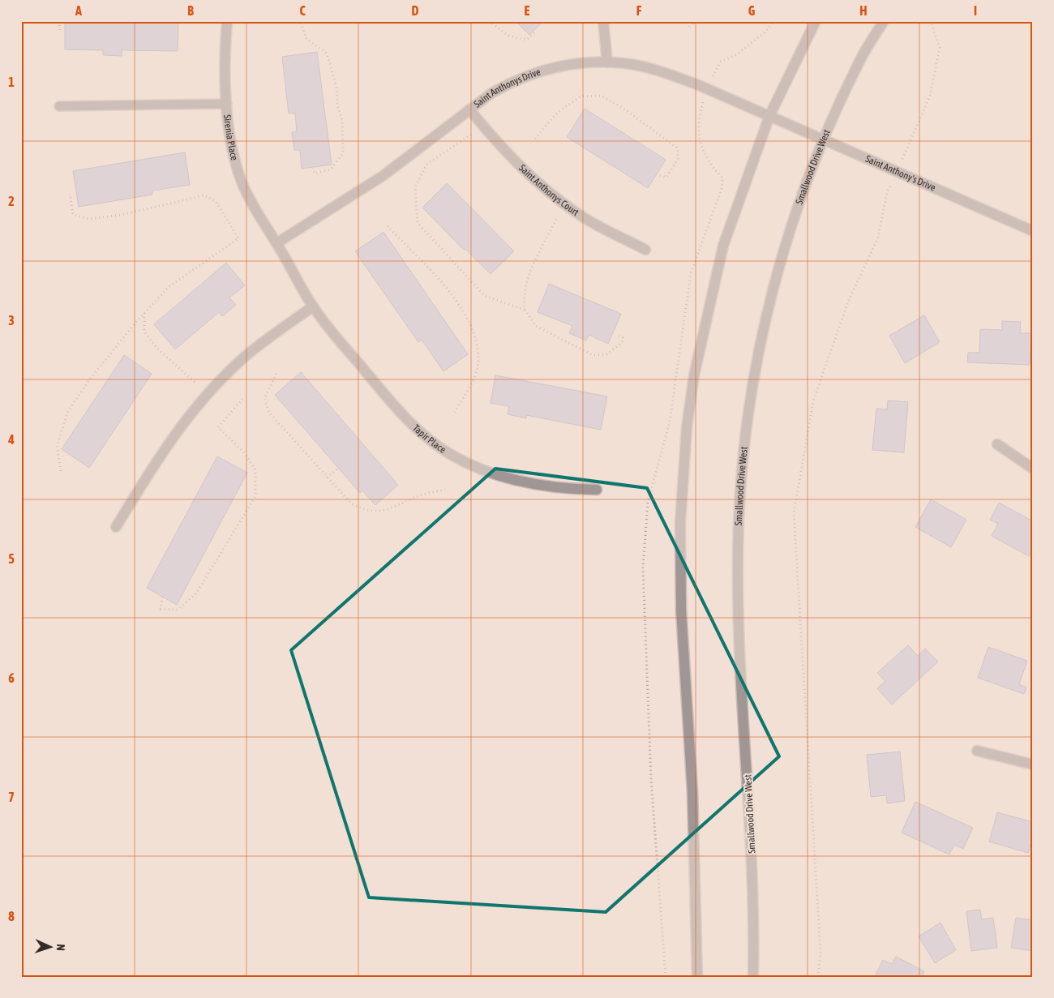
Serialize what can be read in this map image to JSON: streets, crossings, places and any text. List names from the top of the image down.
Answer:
{
  "streets": {
    "street": [
      "Saint Anthonys Drive",
      "Sirenia Place",
      "Smallwood Drive West",
      "Saint Anthony's Drive",
      "Saint Anthonys Court",
      "Tapir Place"
    ]
  },
  "crossings": [
    ["Saint Anthonys Drive", "Sirenia Place"],
    ["Saint Anthonys Drive", "Saint Anthony's Drive"],
    ["Saint Anthonys Drive", "Saint Anthonys Court"],
    ["Saint Anthonys Drive", "Tapir Place"],
    ["Sirenia Place", "Tapir Place"],
    ["Smallwood Drive West", "Saint Anthony's Drive"]
  ],
  "north": "right",
  "grid": {
    "columns": [
      "A",
      "B",
      "C",
      "D",
      "E",
      "F",
      "G",
      "H",
      "I"
    ],
    "rows": [
      "1",
      "2",
      "3",
      "4",
      "5",
      "6",
      "7",
      "8"
    ]
  }
}
